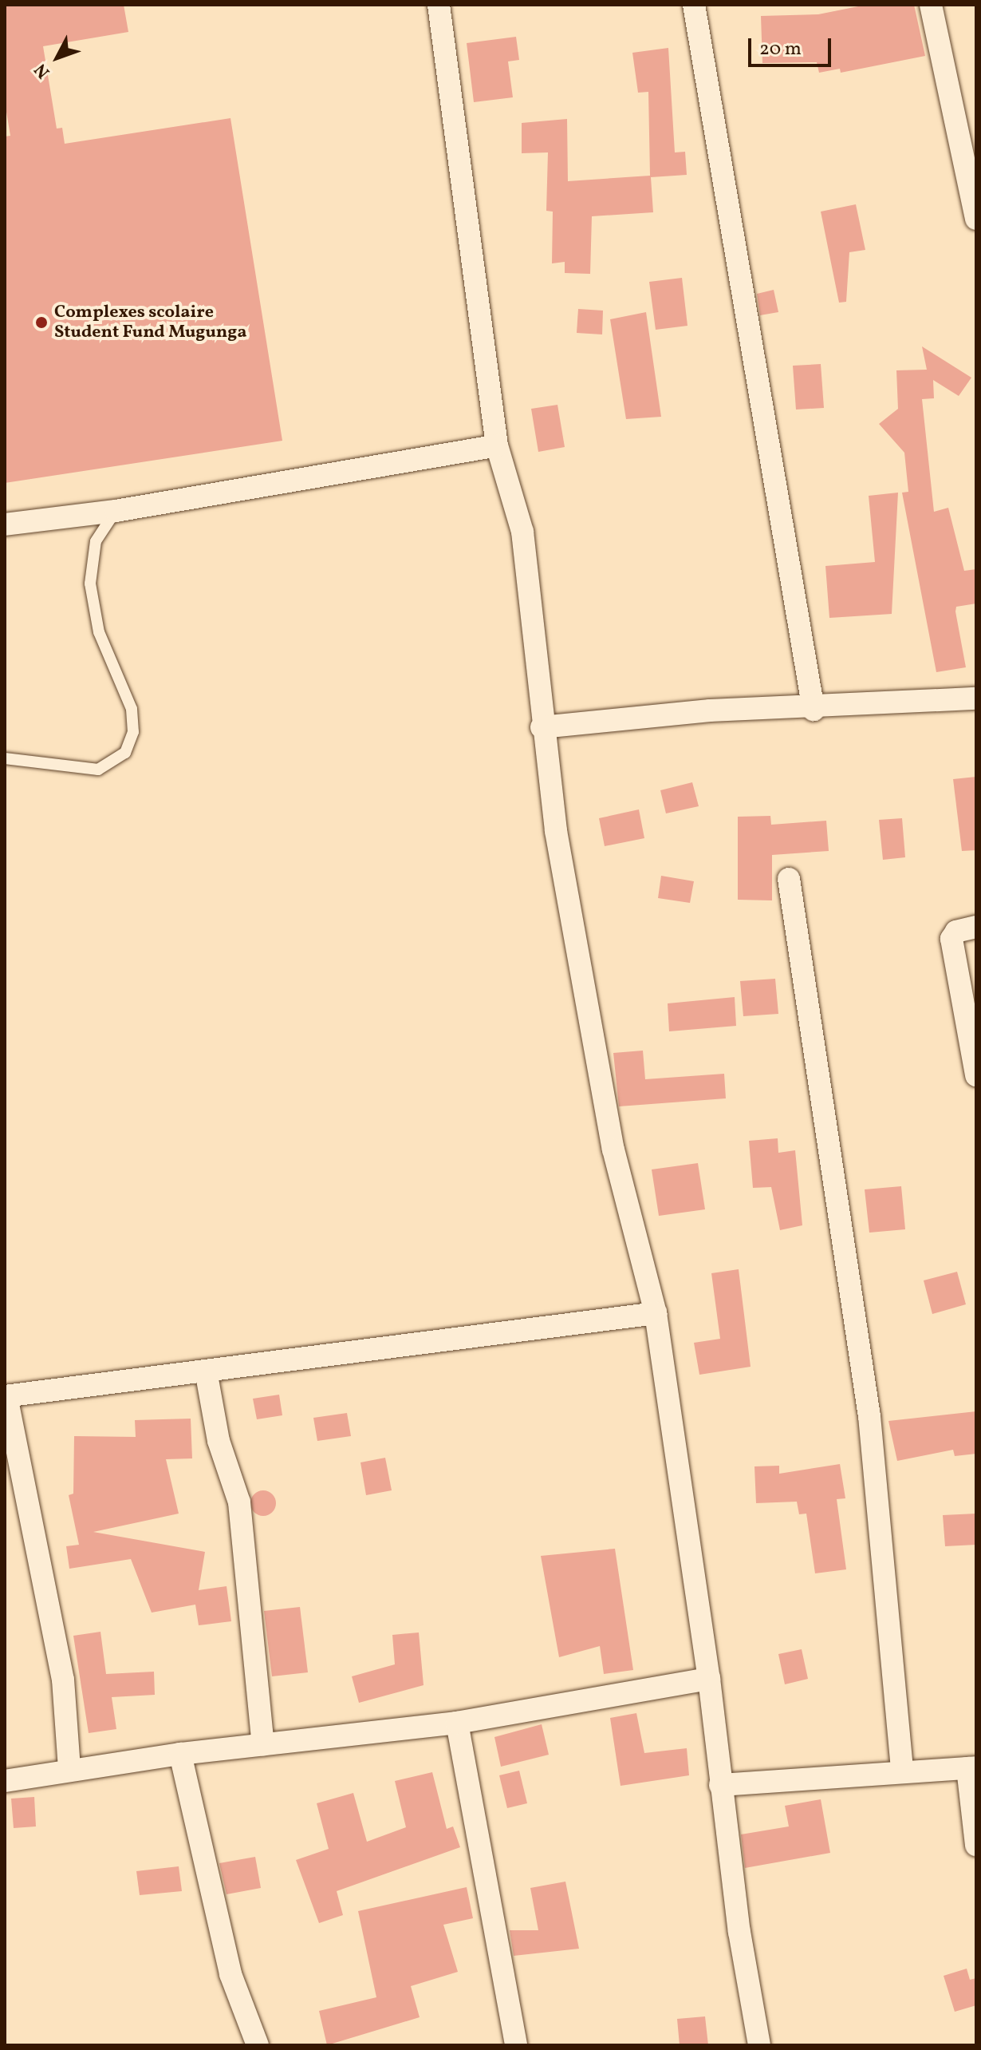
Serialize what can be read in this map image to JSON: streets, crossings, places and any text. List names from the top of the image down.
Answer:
{
  "places": ["Complexes scolaire Student Fund Mugunga"],
  "scale_bar": "20 m",
  "north": "bottom left"
}
